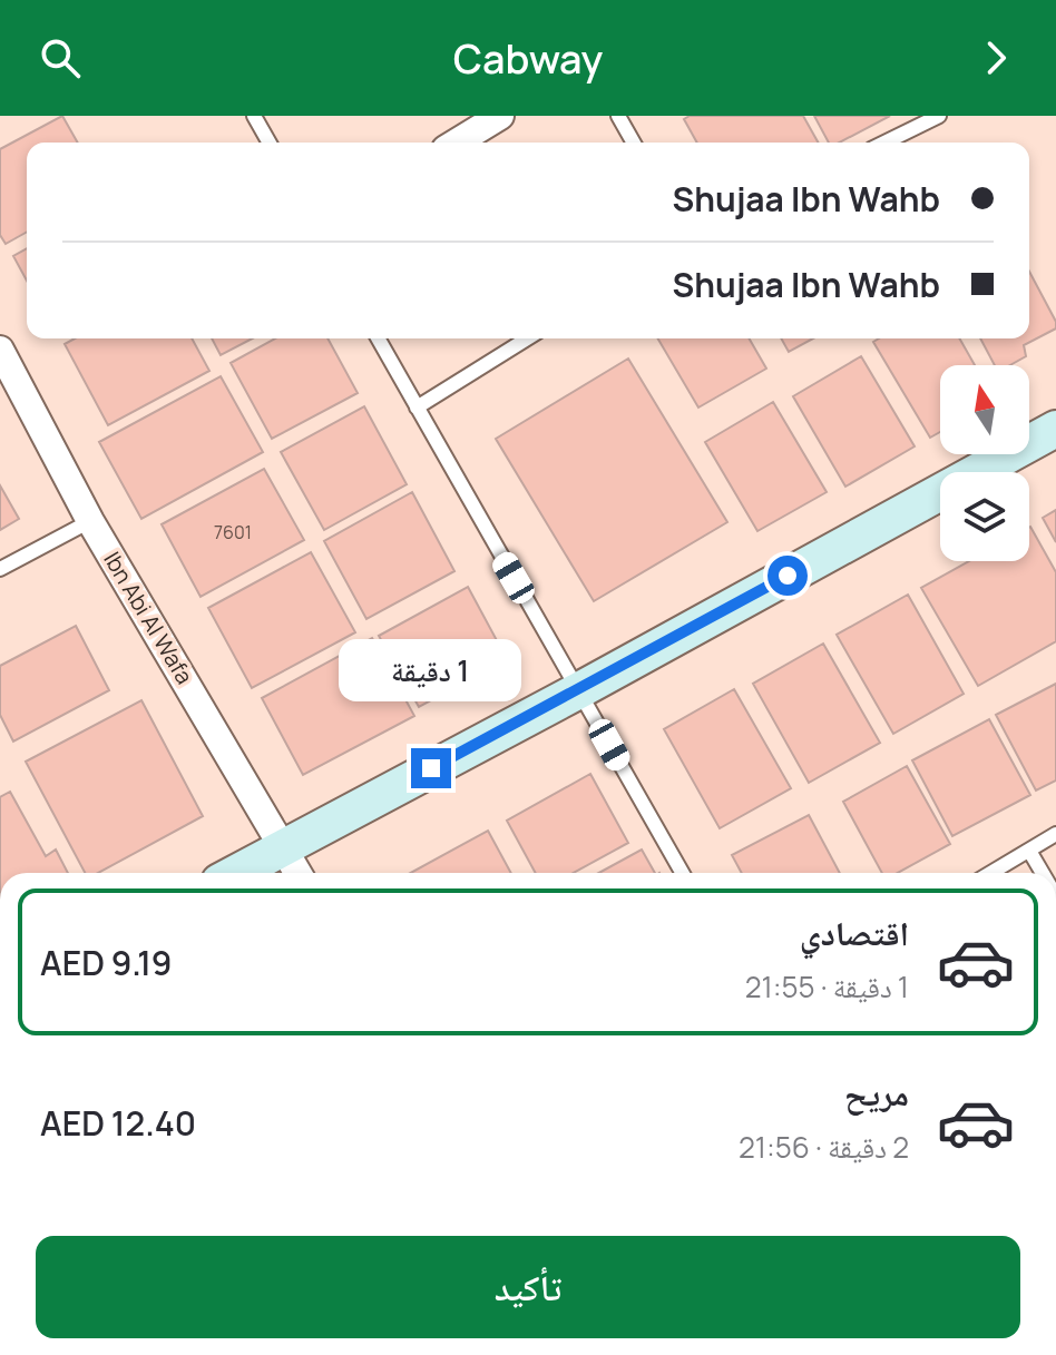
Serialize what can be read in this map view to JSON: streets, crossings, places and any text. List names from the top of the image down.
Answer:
{
  "streets": {
    "street": ["Ibn Abi Al Wafa"]
  },
  "house_numbers": ["7601"],
  "north": "top",
  "page": {
    "header": "Cabway",
    "banner": ["Shujaa Ibn Wahb", "Shujaa Ibn Wahb"],
    "bubble": "1 دقيقة",
    "list": [
      {
        "name": "اقتصادي",
        "note": "1 دقيقة · 21:55",
        "value": "AED 9.19"
      },
      {
        "name": "مريح",
        "note": "2 دقيقة · 21:56",
        "value": "AED 12.40"
      }
    ],
    "buttons": "تأكيد"
  }
}
